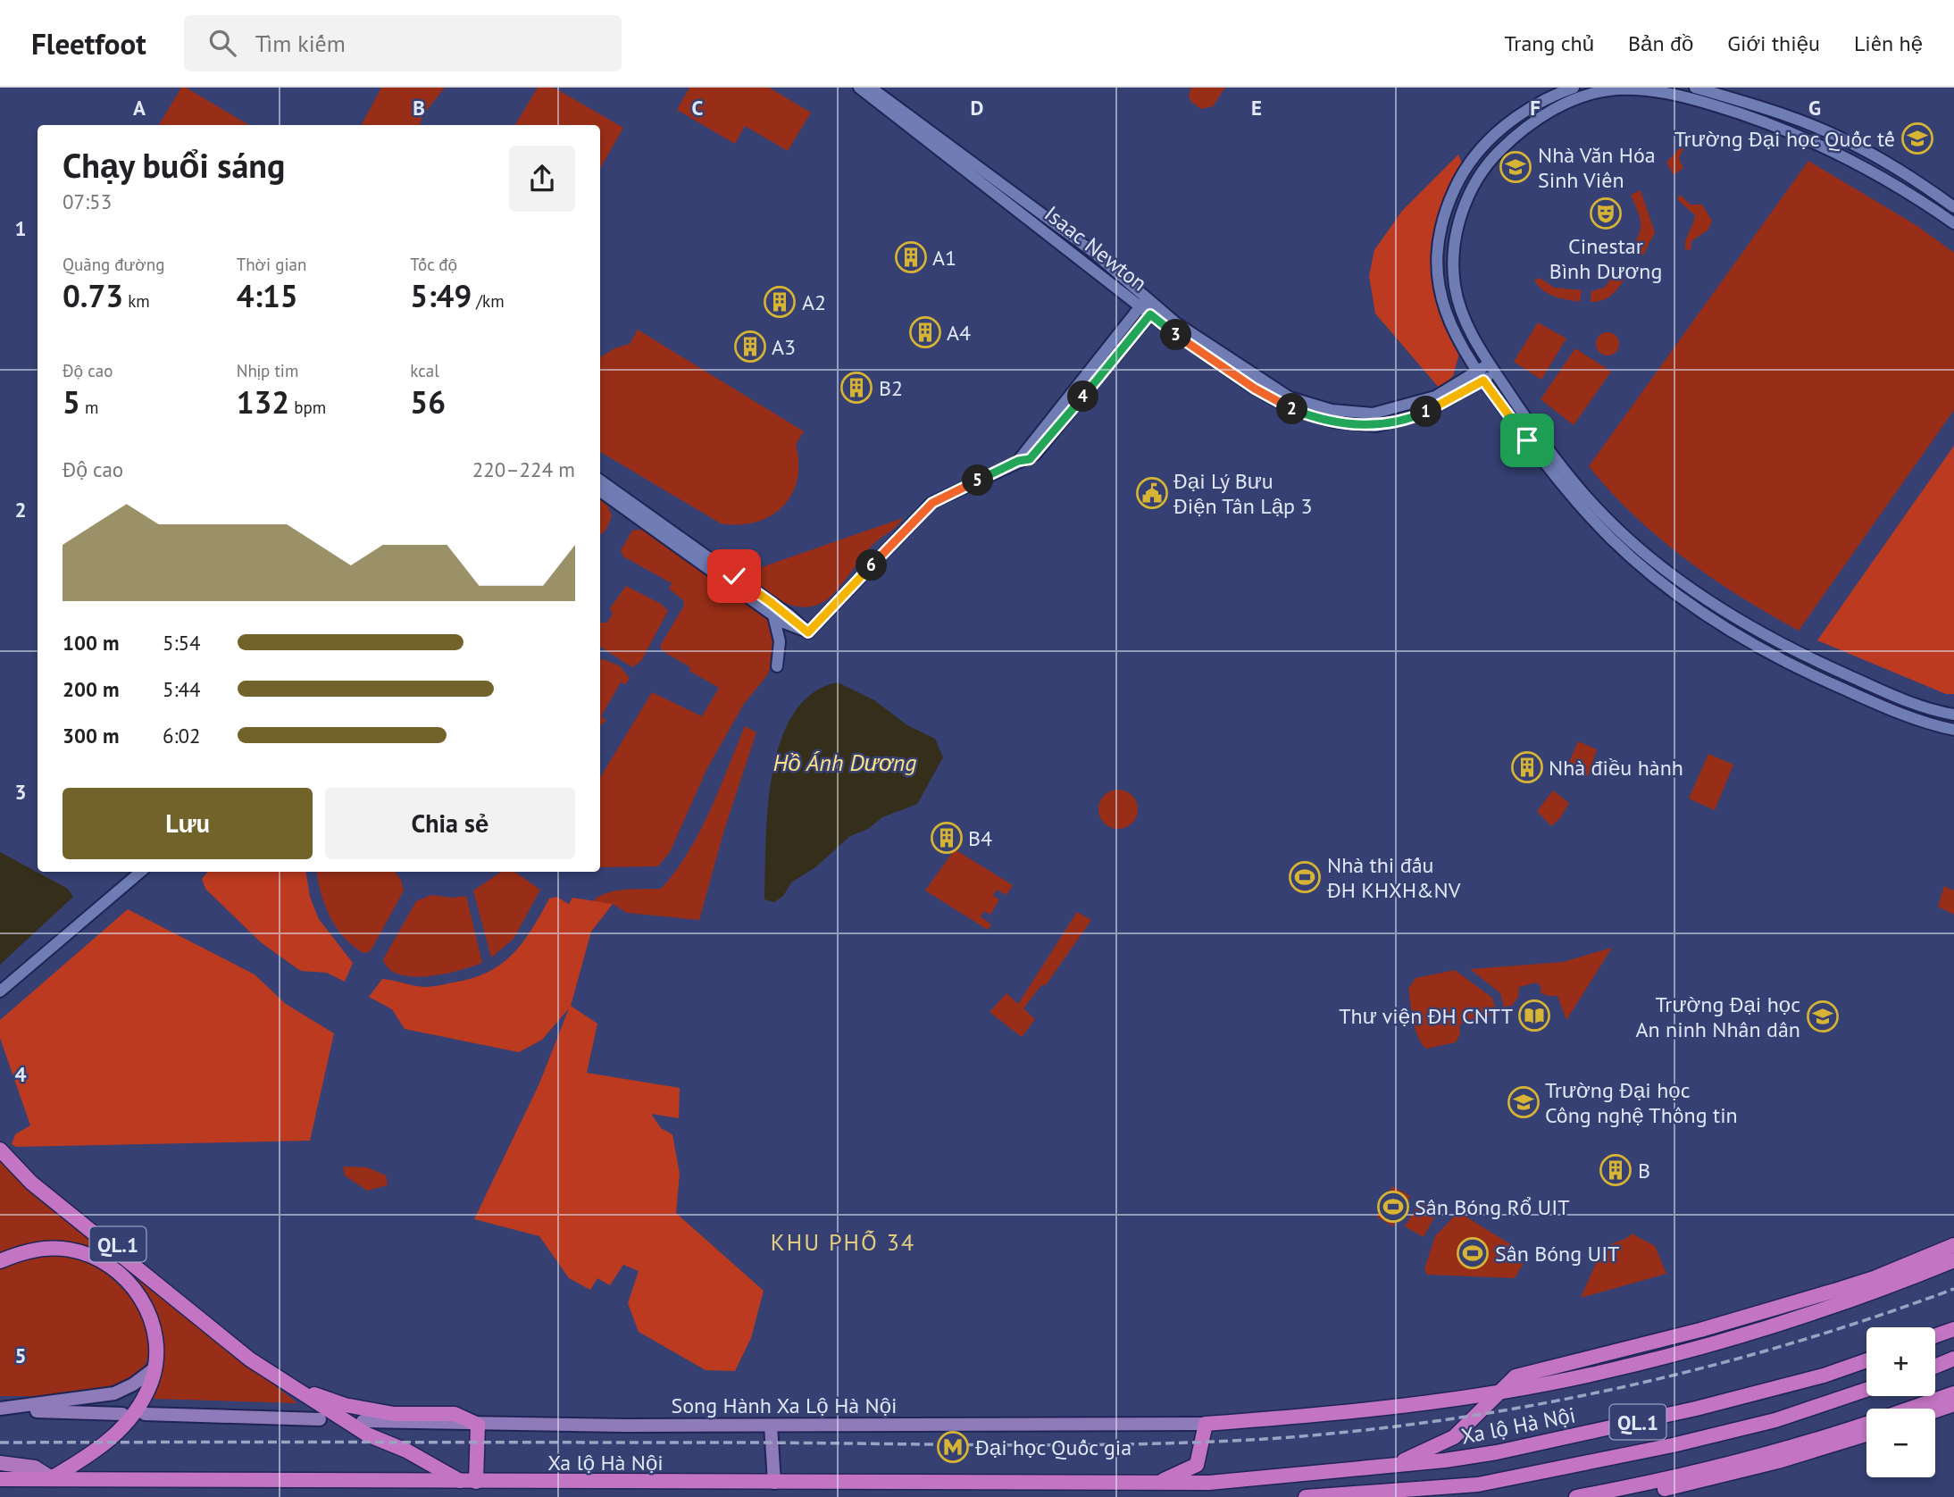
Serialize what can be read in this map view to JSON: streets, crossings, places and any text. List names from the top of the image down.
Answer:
{
  "streets": {
    "highway": ["QL.1", "Xa lộ Hà Nội"],
    "main road": ["Song Hành Xa Lộ Hà Nội"],
    "street": ["Isaac Newton"]
  },
  "crossings": [
    ["QL.1", "Xa lộ Hà Nội"],
    ["Song Hành Xa Lộ Hà Nội", "Xa lộ Hà Nội"]
  ],
  "districts": ["KHU PHỐ 34"],
  "water": ["Hồ Ánh Dương"],
  "places": {
    "school or university": [
      "Trường Đại học Quốc tế",
      "Nhà Văn Hóa Sinh Viên",
      "Trường Đại học An ninh Nhân dân",
      "Trường Đại học Công nghệ Thông tin"
    ],
    "theatre": ["Cinestar Bình Dương"],
    "building": [
      "A1",
      "A2",
      "A4",
      "A3",
      "B2",
      "Nhà điều hành",
      "B4",
      "B"
    ],
    "public building": ["Đại Lý Bưu Điện Tân Lập 3"],
    "sports": ["Nhà thi đấu ĐH KHXH&NV", "Sân Bóng Rổ UIT", "Sân Bóng UIT"],
    "library": ["Thư viện ĐH CNTT"],
    "metro station": ["Đại học Quốc gia"]
  },
  "page": {
    "header": "Fleetfoot",
    "search": "Tìm kiếm",
    "nav": [
      "Trang chủ",
      "Bản đồ",
      "Giới thiệu",
      "Liên hệ"
    ],
    "heading": ["Chạy buổi sáng", "07:53"],
    "stats": [
      ["Quãng đường", "0.73 km"],
      ["Thời gian", "4:15"],
      ["Tốc độ", "5:49 /km"],
      ["Độ cao", "5 m"],
      ["Nhịp tim", "132 bpm"],
      ["kcal", "56"]
    ],
    "pins": [
      "3",
      "4",
      "2",
      "1",
      "5",
      "6"
    ],
    "chart": ["Độ cao", "220–224 m"],
    "list": [
      {
        "name": "100 m",
        "note": "5:54"
      },
      {
        "name": "200 m",
        "note": "5:44"
      },
      {
        "name": "300 m",
        "note": "6:02"
      }
    ],
    "buttons": ["Lưu", "Chia sẻ"],
    "map_buttons": ["+", "−"]
  },
  "grid": {
    "columns": [
      "A",
      "B",
      "C",
      "D",
      "E",
      "F",
      "G"
    ],
    "rows": [
      "1",
      "2",
      "3",
      "4",
      "5"
    ]
  }
}
